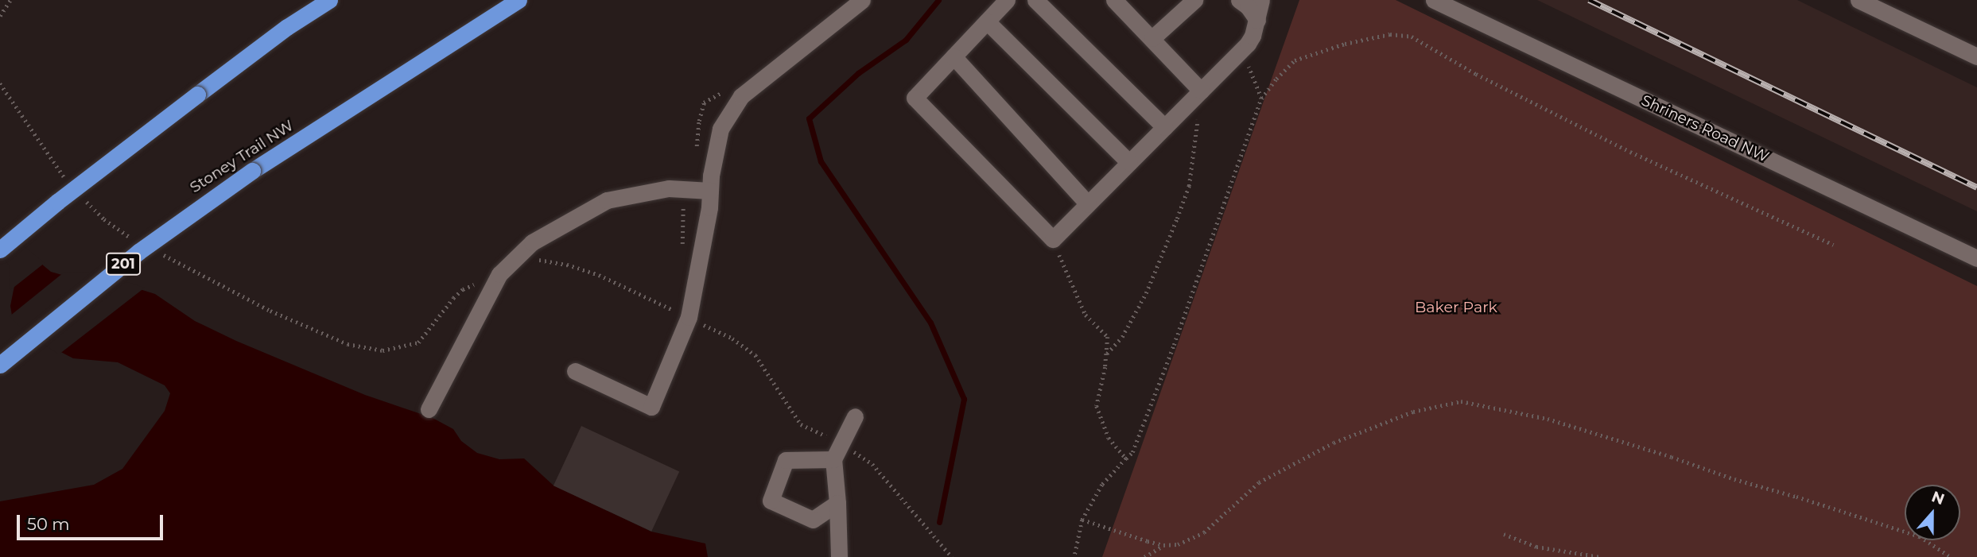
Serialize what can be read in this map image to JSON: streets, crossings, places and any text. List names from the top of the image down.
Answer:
{
  "streets": {
    "highway": ["Stoney Trail NW", "201"],
    "street": ["Shriners Road NW"]
  },
  "parks": ["Baker Park"],
  "scale_bar": "50 m",
  "north": "top"
}
